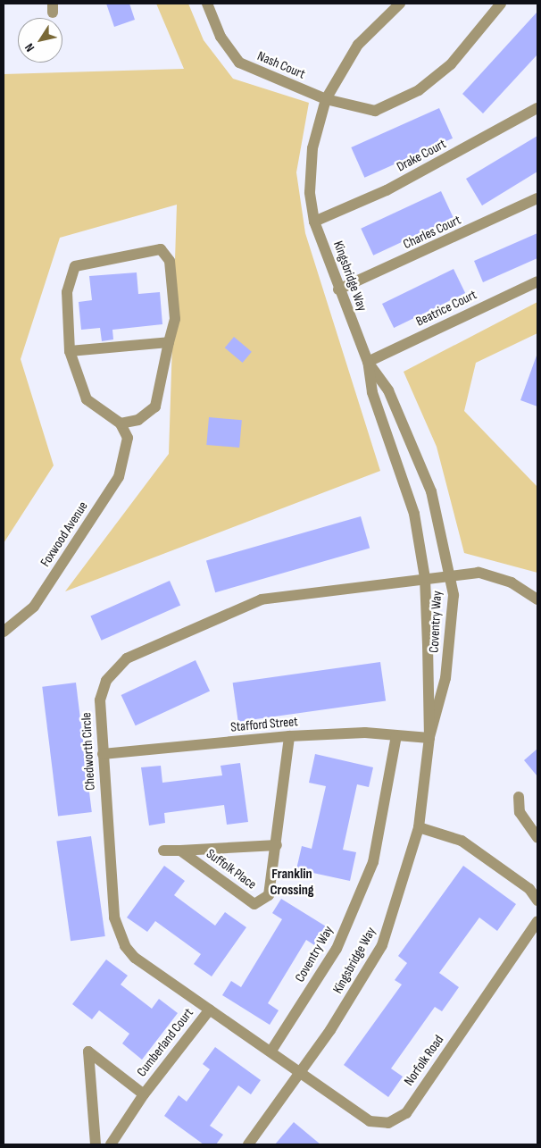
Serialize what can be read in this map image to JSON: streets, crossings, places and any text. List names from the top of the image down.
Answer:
{
  "streets": {
    "street": [
      "Nash Court",
      "Drake Court",
      "Charles Court",
      "Kingsbridge Way",
      "Beatrice Court",
      "Foxwood Avenue",
      "Coventry Way",
      "Stafford Street",
      "Chedworth Circle",
      "Suffolk Place",
      "Cumberland Court",
      "Norfolk Road"
    ]
  },
  "crossings": [
    ["Nash Court", "Kingsbridge Way"],
    ["Drake Court", "Kingsbridge Way"],
    ["Charles Court", "Kingsbridge Way"],
    ["Kingsbridge Way", "Beatrice Court"],
    ["Kingsbridge Way", "Coventry Way"],
    ["Kingsbridge Way", "Stafford Street"],
    ["Kingsbridge Way", "Chedworth Circle"],
    ["Kingsbridge Way", "Norfolk Road"],
    ["Beatrice Court", "Coventry Way"],
    ["Coventry Way", "Stafford Street"],
    ["Coventry Way", "Chedworth Circle"],
    ["Stafford Street", "Chedworth Circle"],
    ["Stafford Street", "Suffolk Place"],
    ["Chedworth Circle", "Cumberland Court"],
    ["Chedworth Circle", "Norfolk Road"]
  ],
  "districts": ["Franklin Crossing"],
  "north": "bottom left"
}
